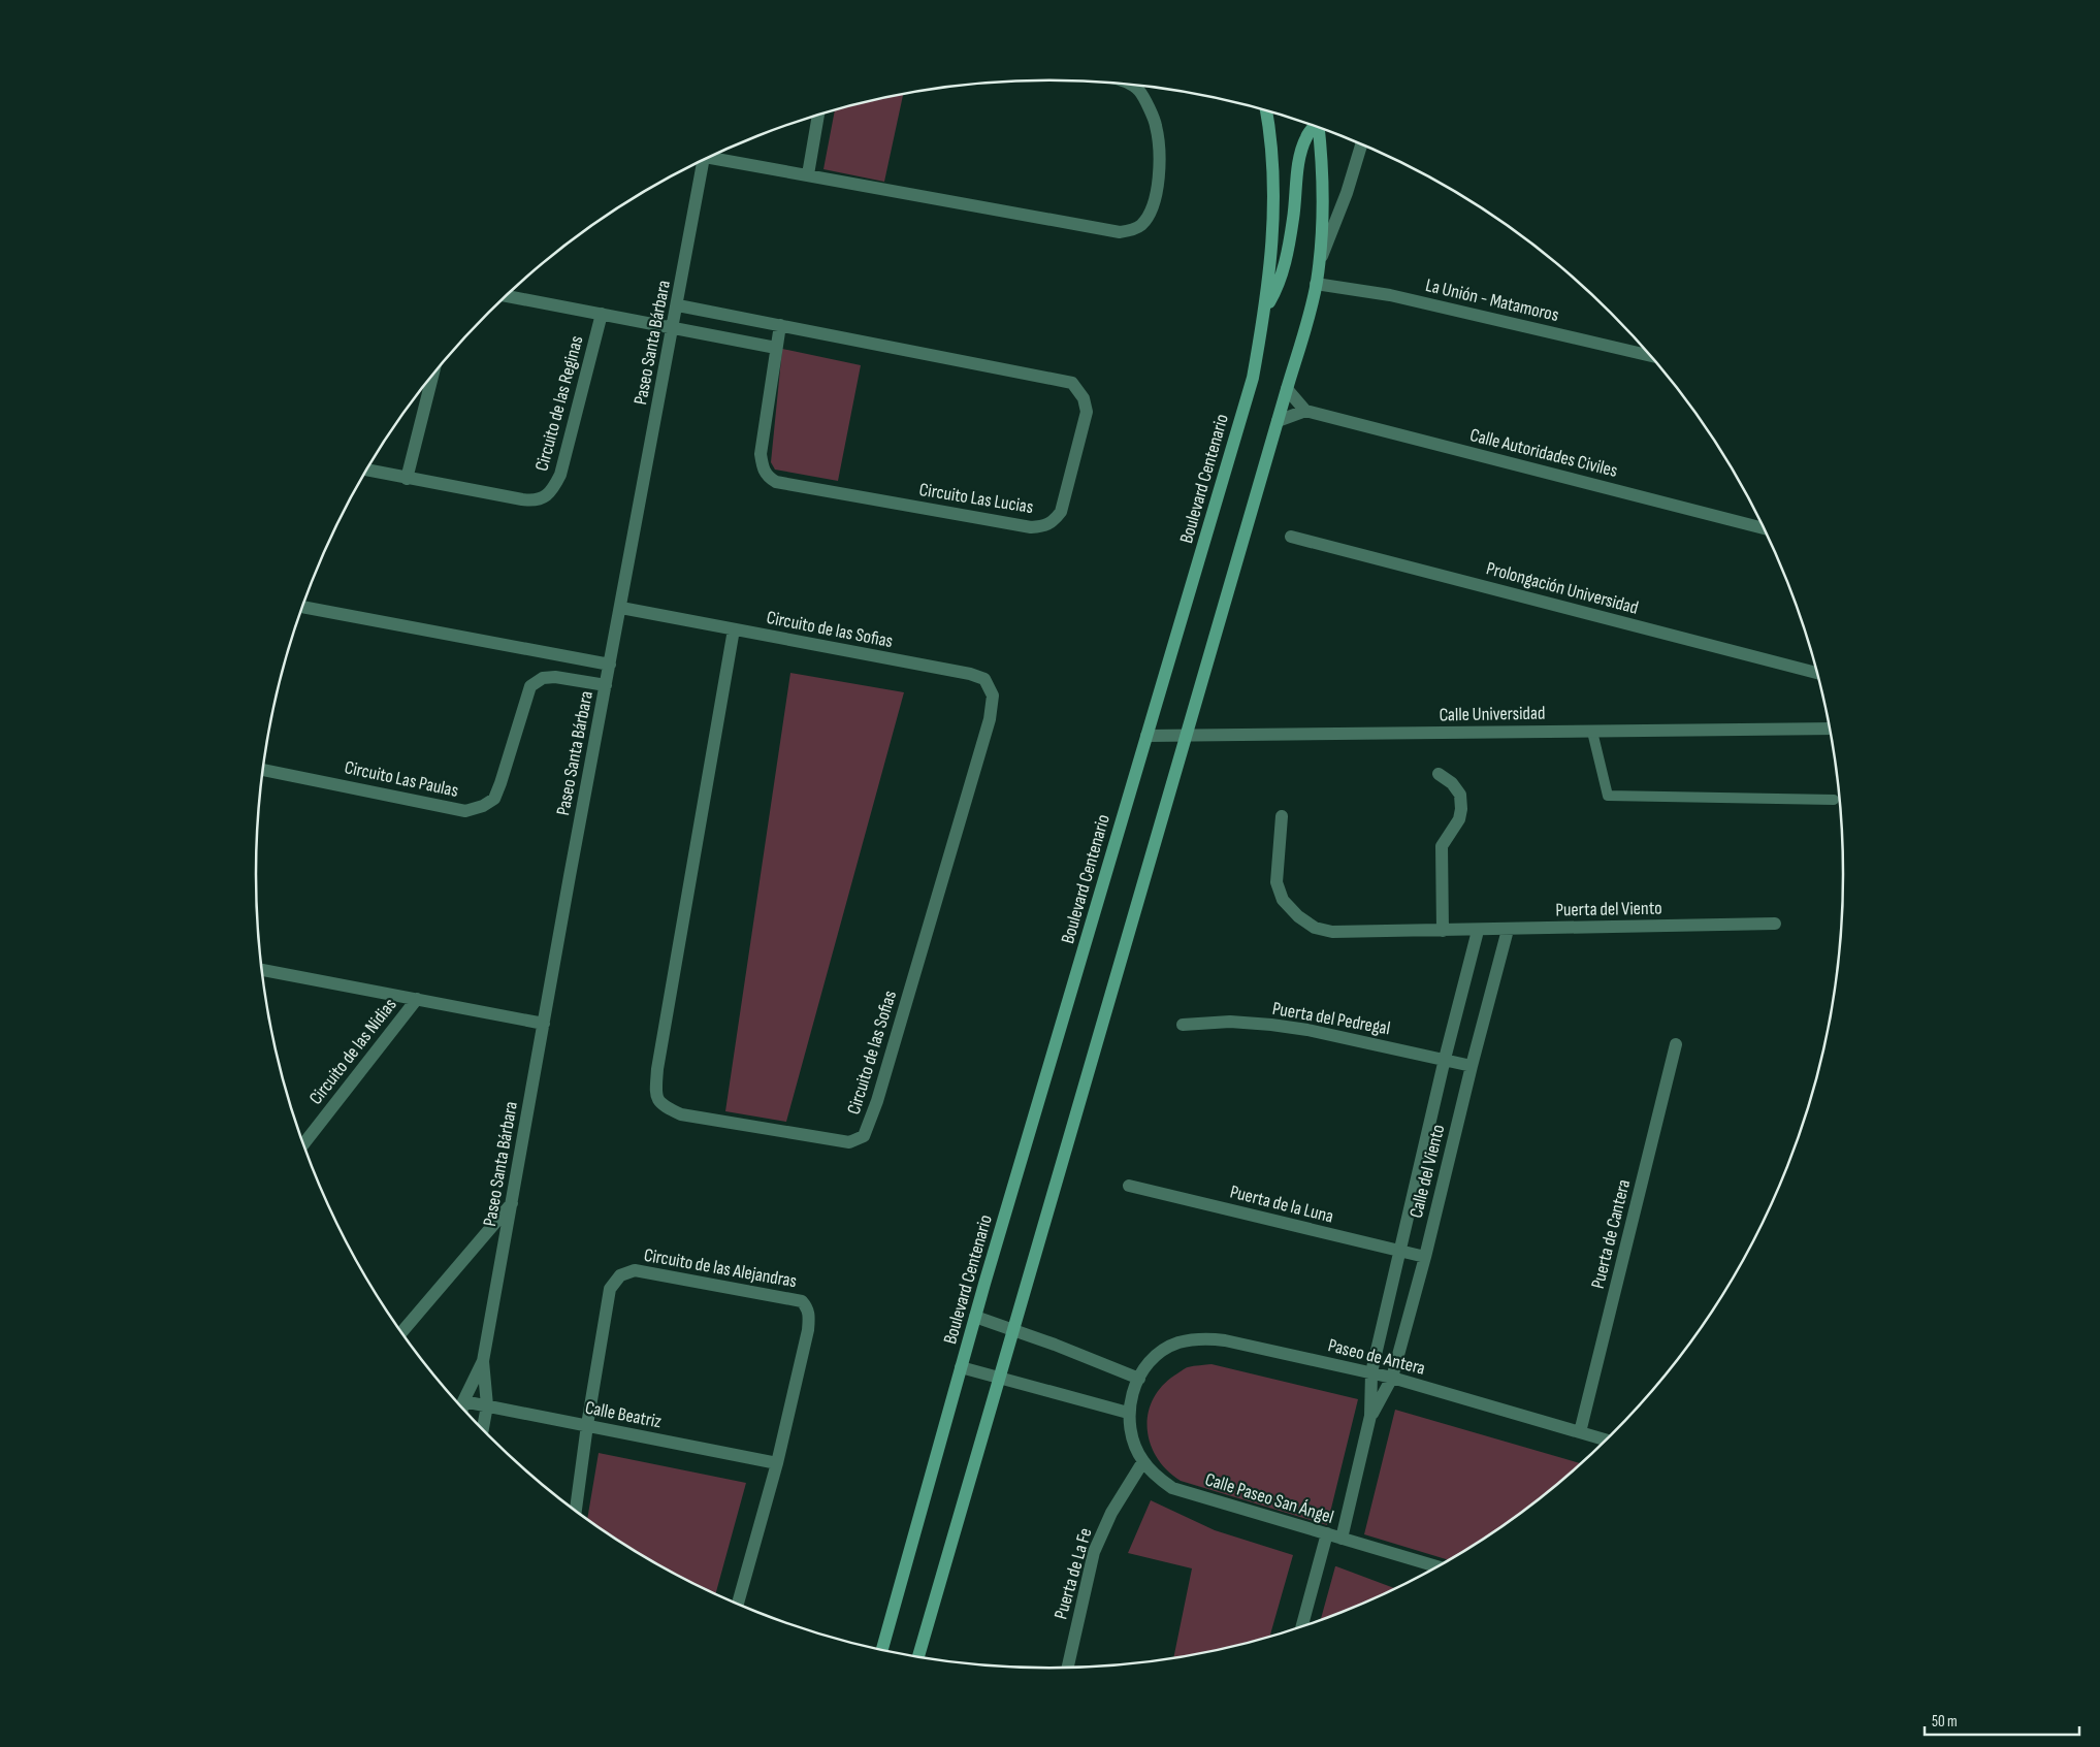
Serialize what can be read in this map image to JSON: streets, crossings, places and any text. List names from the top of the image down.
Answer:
{
  "streets": {
    "main road": ["Boulevard Centenario"],
    "street": [
      "La Unión - Matamoros",
      "Paseo Santa Bárbara",
      "Circuito de las Reginas",
      "Calle Autoridades Civiles",
      "Circuito Las Lucias",
      "Prolongación Universidad",
      "Circuito de las Sofias",
      "Calle Universidad",
      "Circuito Las Paulas",
      "Puerta del Viento",
      "Puerta del Pedregal",
      "Circuito de las Nidias",
      "Calle del Viento",
      "Puerta de la Luna",
      "Puerta de Cantera",
      "Circuito de las Alejandras",
      "Paseo de Antera",
      "Calle Beatriz",
      "Calle Paseo San Ángel",
      "Puerta de La Fe"
    ]
  },
  "crossings": [
    ["Paseo Santa Bárbara", "Circuito de las Reginas"],
    ["Paseo Santa Bárbara", "Circuito Las Lucias"],
    ["Paseo Santa Bárbara", "Circuito de las Sofias"],
    ["Paseo Santa Bárbara", "Circuito Las Paulas"],
    ["Paseo Santa Bárbara", "Circuito de las Nidias"],
    ["Paseo Santa Bárbara", "Calle Beatriz"],
    ["Boulevard Centenario", "Calle Universidad"],
    ["Puerta del Viento", "Calle del Viento"],
    ["Puerta del Pedregal", "Calle del Viento"],
    ["Calle del Viento", "Puerta de la Luna"],
    ["Calle del Viento", "Paseo de Antera"],
    ["Calle del Viento", "Calle Paseo San Ángel"],
    ["Puerta de Cantera", "Paseo de Antera"],
    ["Circuito de las Alejandras", "Calle Beatriz"],
    ["Paseo de Antera", "Calle Paseo San Ángel"],
    ["Calle Paseo San Ángel", "Puerta de La Fe"]
  ],
  "scale_bar": "50 m"
}
